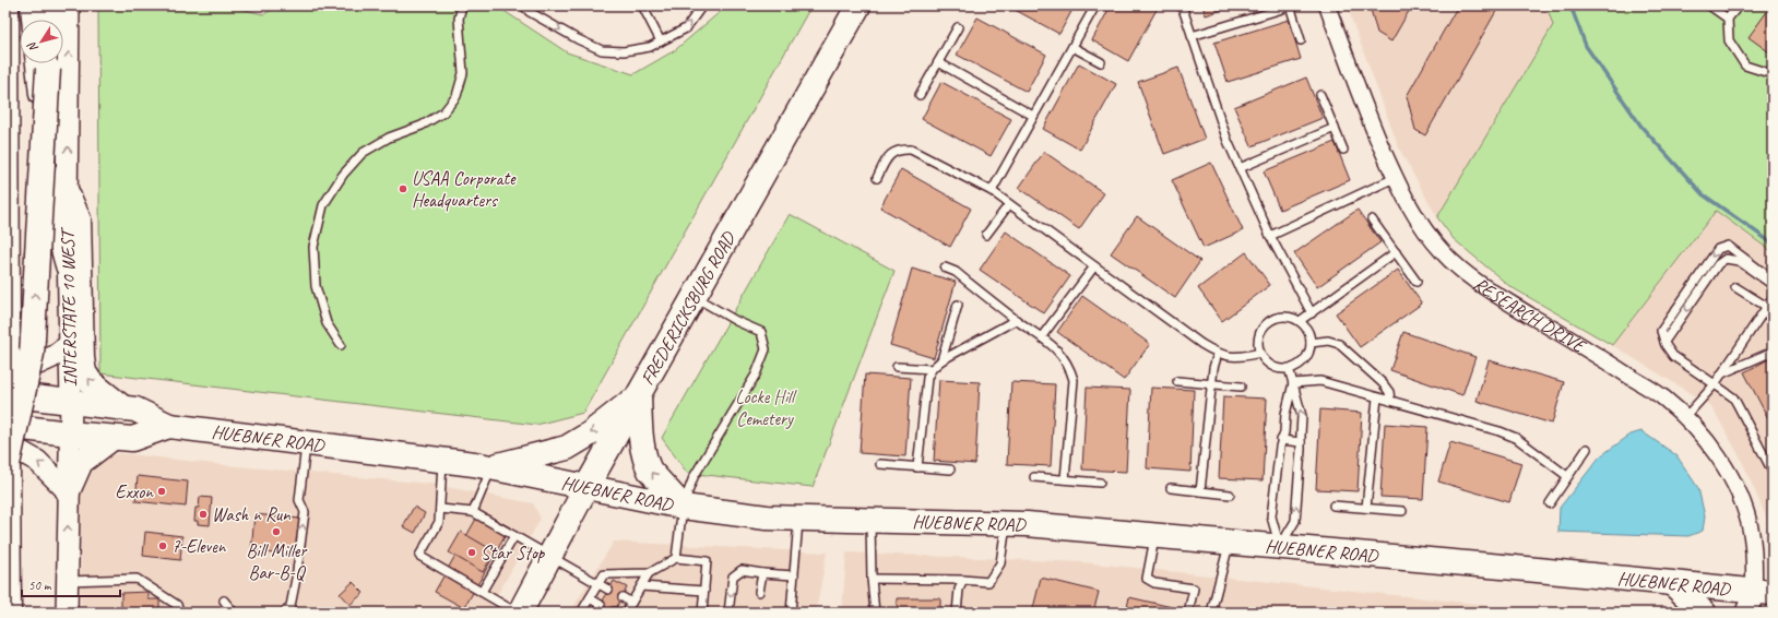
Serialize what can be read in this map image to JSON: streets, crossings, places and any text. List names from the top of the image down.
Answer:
{
  "streets": {
    "main road": ["FREDERICKSBURG ROAD", "INTERSTATE 10 WEST", "HUEBNER ROAD"],
    "street": ["RESEARCH DRIVE"]
  },
  "crossings": [
    ["FREDERICKSBURG ROAD", "HUEBNER ROAD"],
    ["INTERSTATE 10 WEST", "HUEBNER ROAD"],
    ["RESEARCH DRIVE", "HUEBNER ROAD"]
  ],
  "parks": ["Locke Hill Cemetery"],
  "places": [
    "USAA Corporate Headquarters",
    "Exxon",
    "Wash n Run",
    "Bill Miller Bar-B-Q",
    "7-Eleven",
    "Star Stop"
  ],
  "scale_bar": "50 m",
  "north": "bottom left"
}
